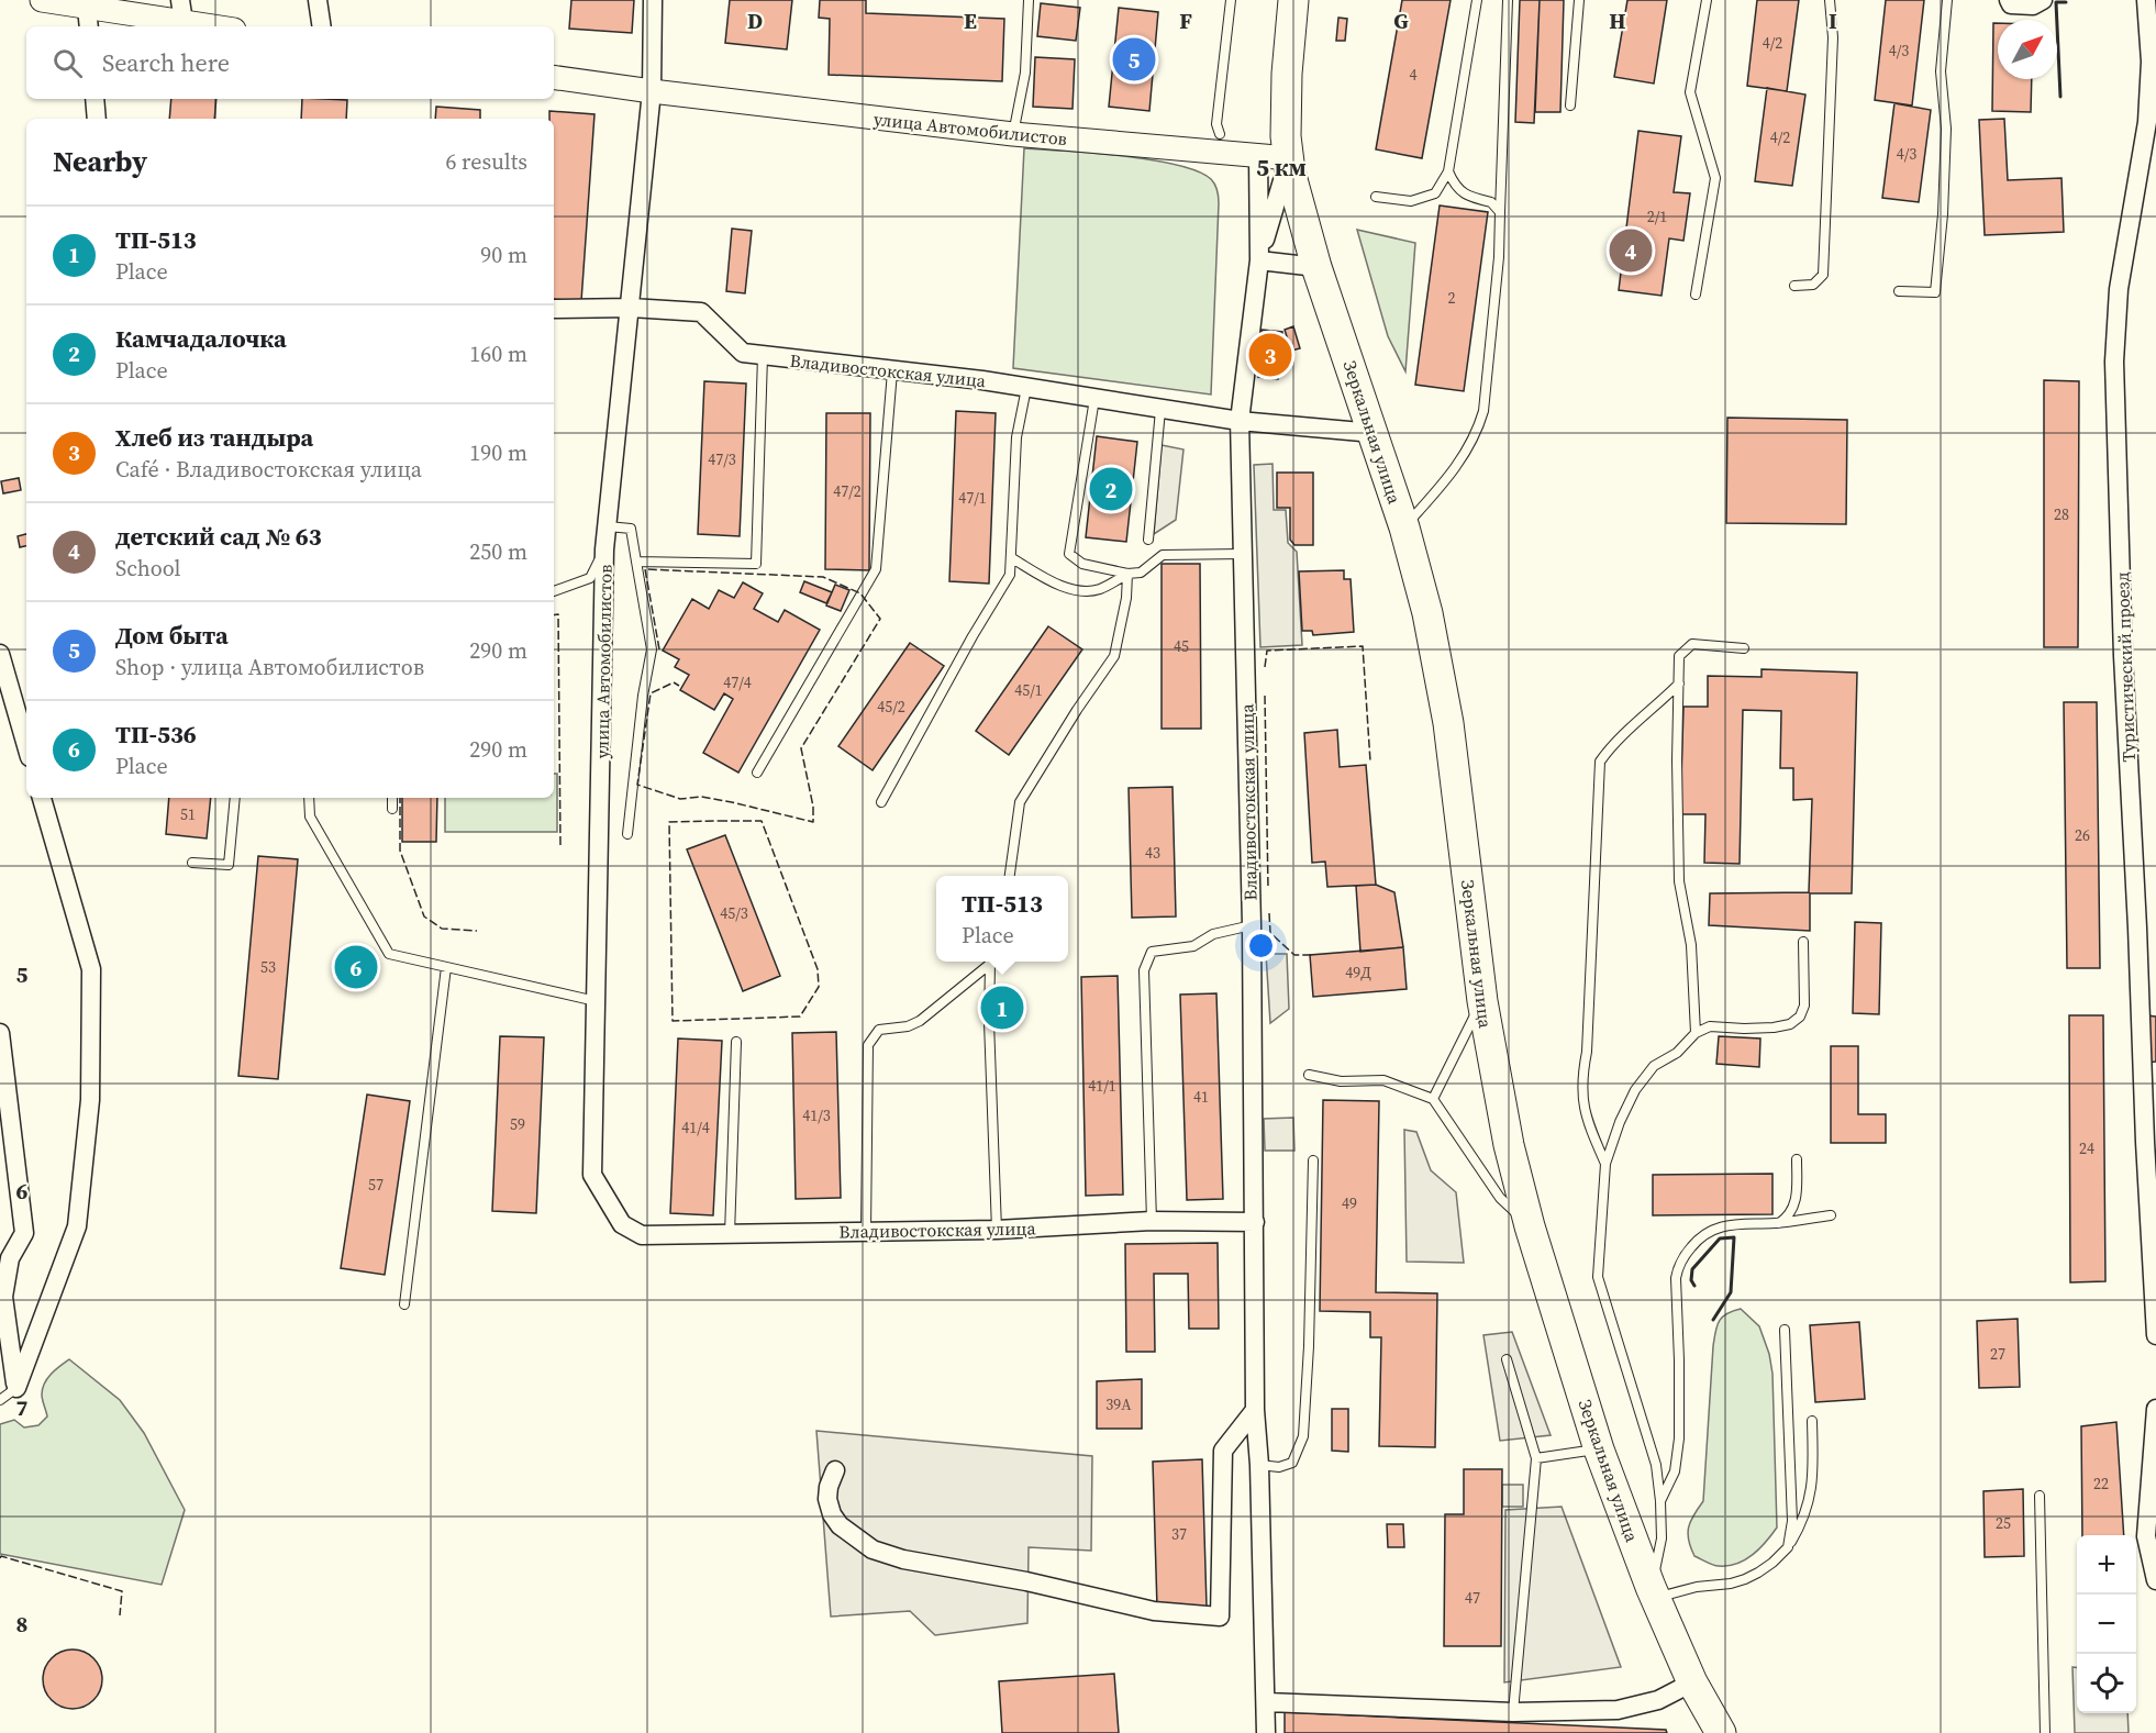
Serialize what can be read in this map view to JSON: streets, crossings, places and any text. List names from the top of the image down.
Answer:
{
  "streets": {
    "main road": ["Зеркальная улица"],
    "street": ["улица Автомобилистов", "Владивостокская улица", "Туристический проезд"]
  },
  "crossings": [
    ["улица Автомобилистов", "Владивостокская улица"],
    ["улица Автомобилистов", "Зеркальная улица"],
    ["Владивостокская улица", "Зеркальная улица"]
  ],
  "districts": ["5 км"],
  "house_numbers": [
    "4/2",
    "4/3",
    "4",
    "4/2",
    "4/3",
    "2/1",
    "2",
    "47/3",
    "47/2",
    "47/1",
    "28",
    "45",
    "47/4",
    "45/1",
    "45/2",
    "51",
    "26",
    "43",
    "45/3",
    "53",
    "49Д",
    "41/1",
    "41",
    "41/3",
    "59",
    "41/4",
    "24",
    "57",
    "49",
    "27",
    "39А",
    "22",
    "25",
    "37",
    "47"
  ],
  "north": "top right",
  "page": {
    "search": "Search here",
    "pins": [
      "5",
      "4",
      "3",
      "2",
      "6",
      "1"
    ],
    "heading": ["Nearby", "6 results"],
    "list": [
      {
        "mark": "1",
        "name": "ТП-513",
        "note": "Place",
        "value": "90 m"
      },
      {
        "mark": "2",
        "name": "Камчадалочка",
        "note": "Place",
        "value": "160 m"
      },
      {
        "mark": "3",
        "name": "Хлеб из тандыра",
        "note": "Café · Владивостокская улица",
        "value": "190 m"
      },
      {
        "mark": "4",
        "name": "детский сад № 63",
        "note": "School",
        "value": "250 m"
      },
      {
        "mark": "5",
        "name": "Дом быта",
        "note": "Shop · улица Автомобилистов",
        "value": "290 m"
      },
      {
        "mark": "6",
        "name": "ТП-536",
        "note": "Place",
        "value": "290 m"
      }
    ],
    "popup": ["ТП-513", "Place"],
    "map_buttons": ["+", "−"]
  },
  "grid": {
    "columns": [
      "D",
      "E",
      "F",
      "G",
      "H",
      "I"
    ],
    "rows": [
      "5",
      "6",
      "7",
      "8"
    ]
  }
}
